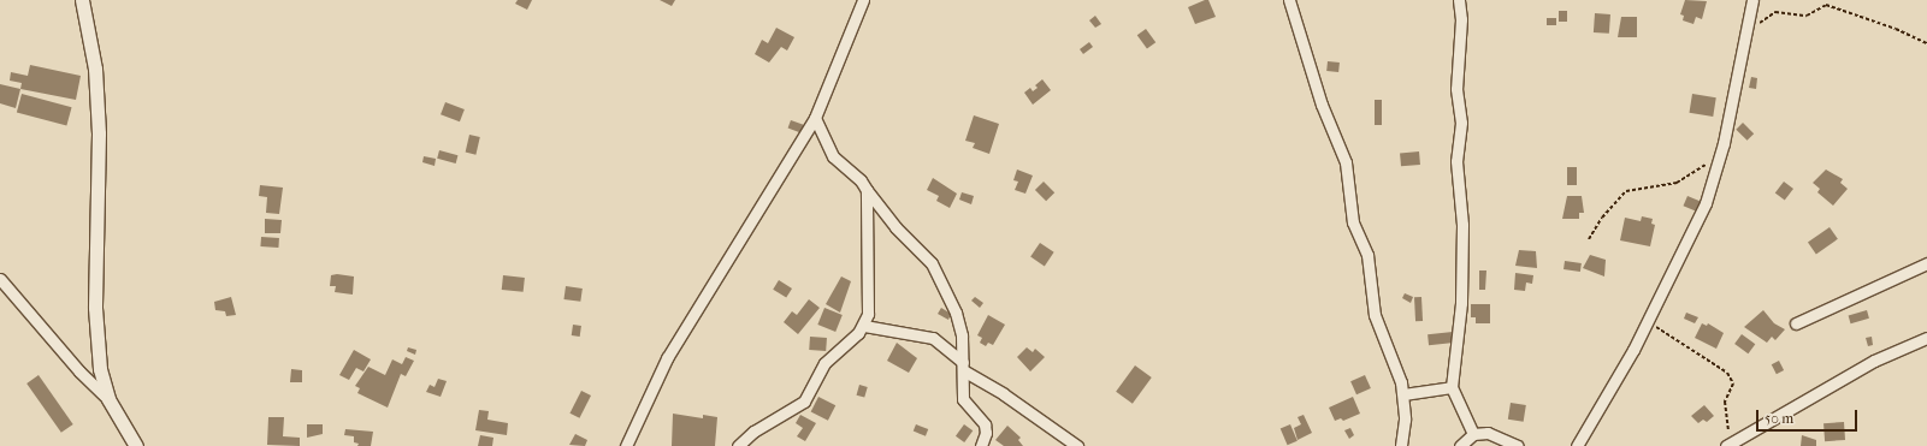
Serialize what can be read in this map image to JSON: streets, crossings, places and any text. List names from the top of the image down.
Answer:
{
  "scale_bar": "50 m"
}
